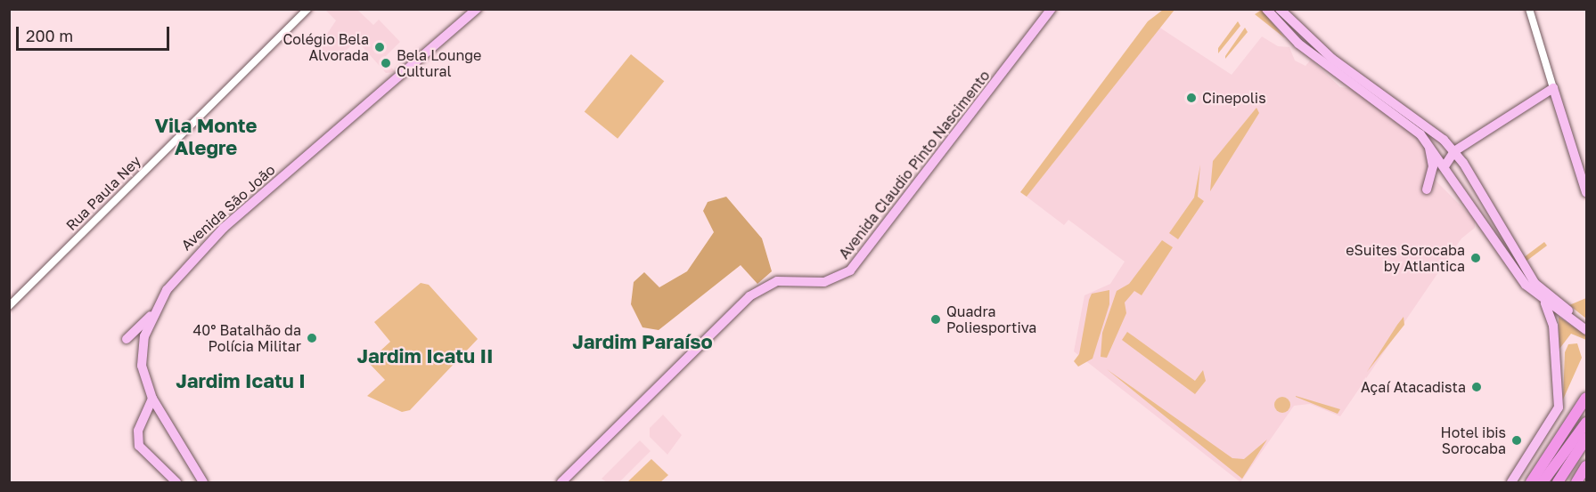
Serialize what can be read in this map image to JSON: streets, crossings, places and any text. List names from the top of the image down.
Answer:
{
  "streets": {
    "main road": ["Avenida Claudio Pinto Nascimento", "Avenida São João"],
    "street": ["Rua Paula Ney"]
  },
  "districts": [
    "Vila Monte Alegre",
    "Jardim Paraíso",
    "Jardim Icatu II",
    "Jardim Icatu I"
  ],
  "places": [
    "Colégio Bela Alvorada",
    "Bela Lounge Cultural",
    "Cinepolis",
    "eSuites Sorocaba by Atlantica",
    "Quadra Poliesportiva",
    "40° Batalhão da Polícia Militar",
    "Açaí Atacadista",
    "Hotel ibis Sorocaba"
  ],
  "scale_bar": "200 m"
}
